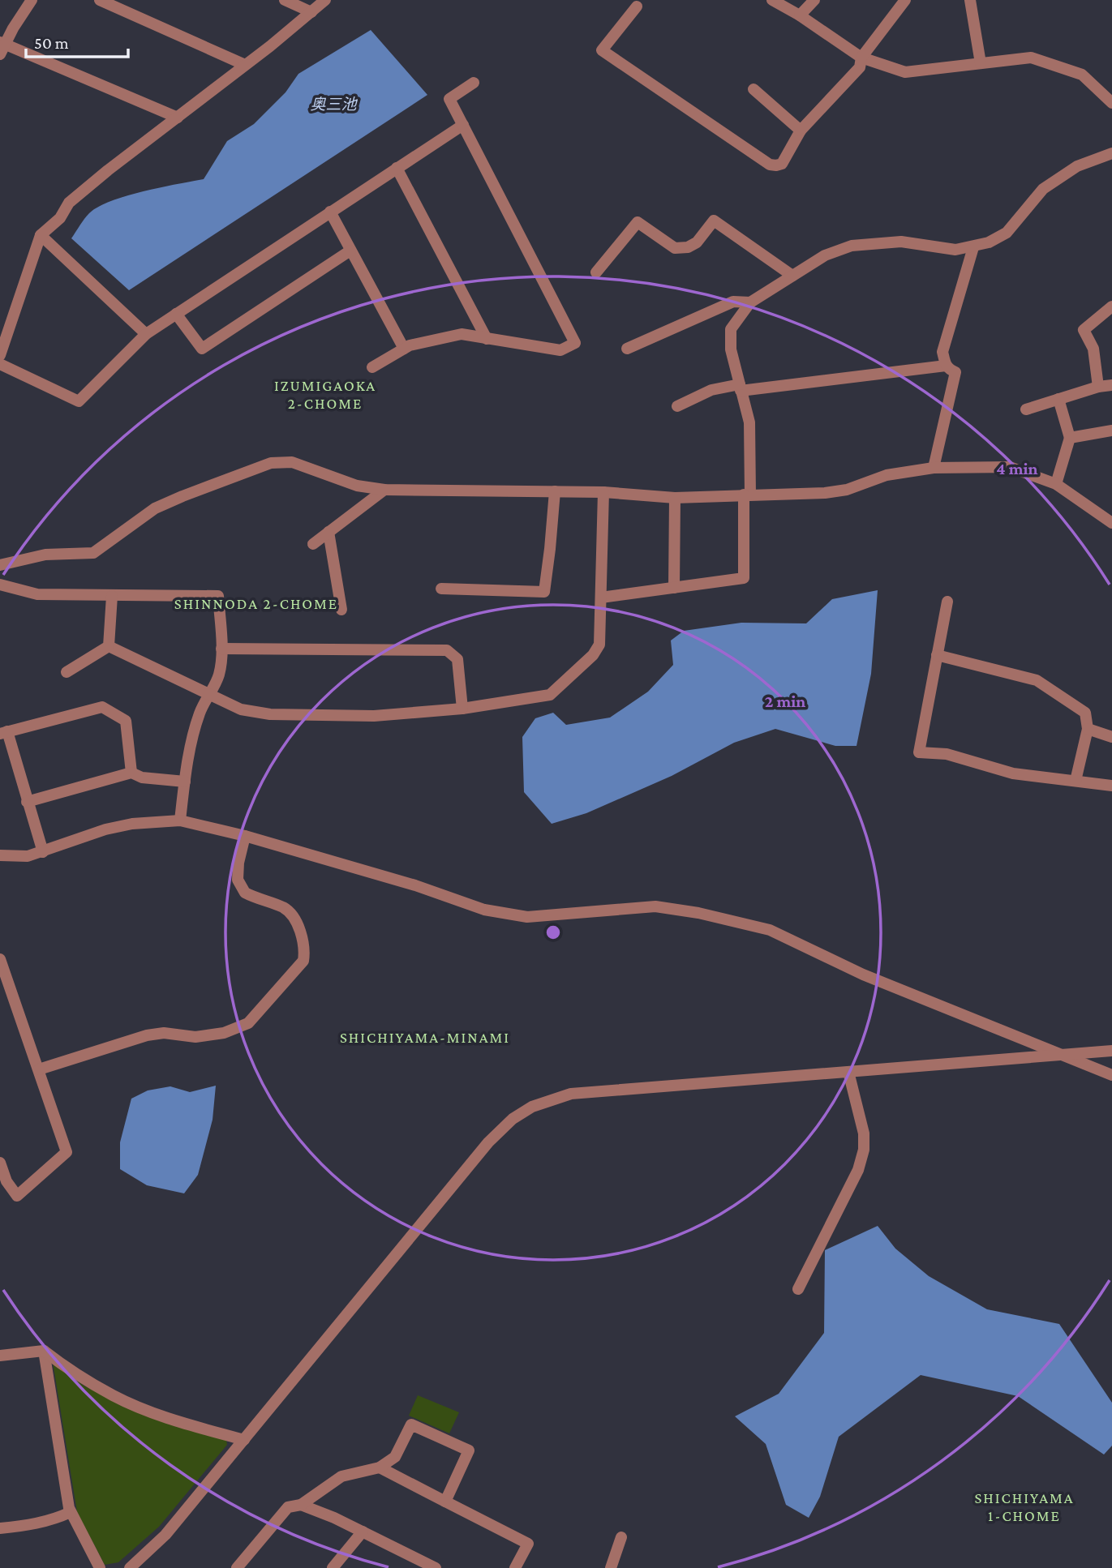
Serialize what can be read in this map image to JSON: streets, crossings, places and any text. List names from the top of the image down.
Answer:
{
  "districts": [
    "IZUMIGAOKA 2-CHOME",
    "SHINNODA 2-CHOME",
    "SHICHIYAMA-MINAMI",
    "SHICHIYAMA 1-CHOME"
  ],
  "water": ["奥三池"],
  "scale_bar": "50 m",
  "rings": ["4 min", "2 min"]
}
